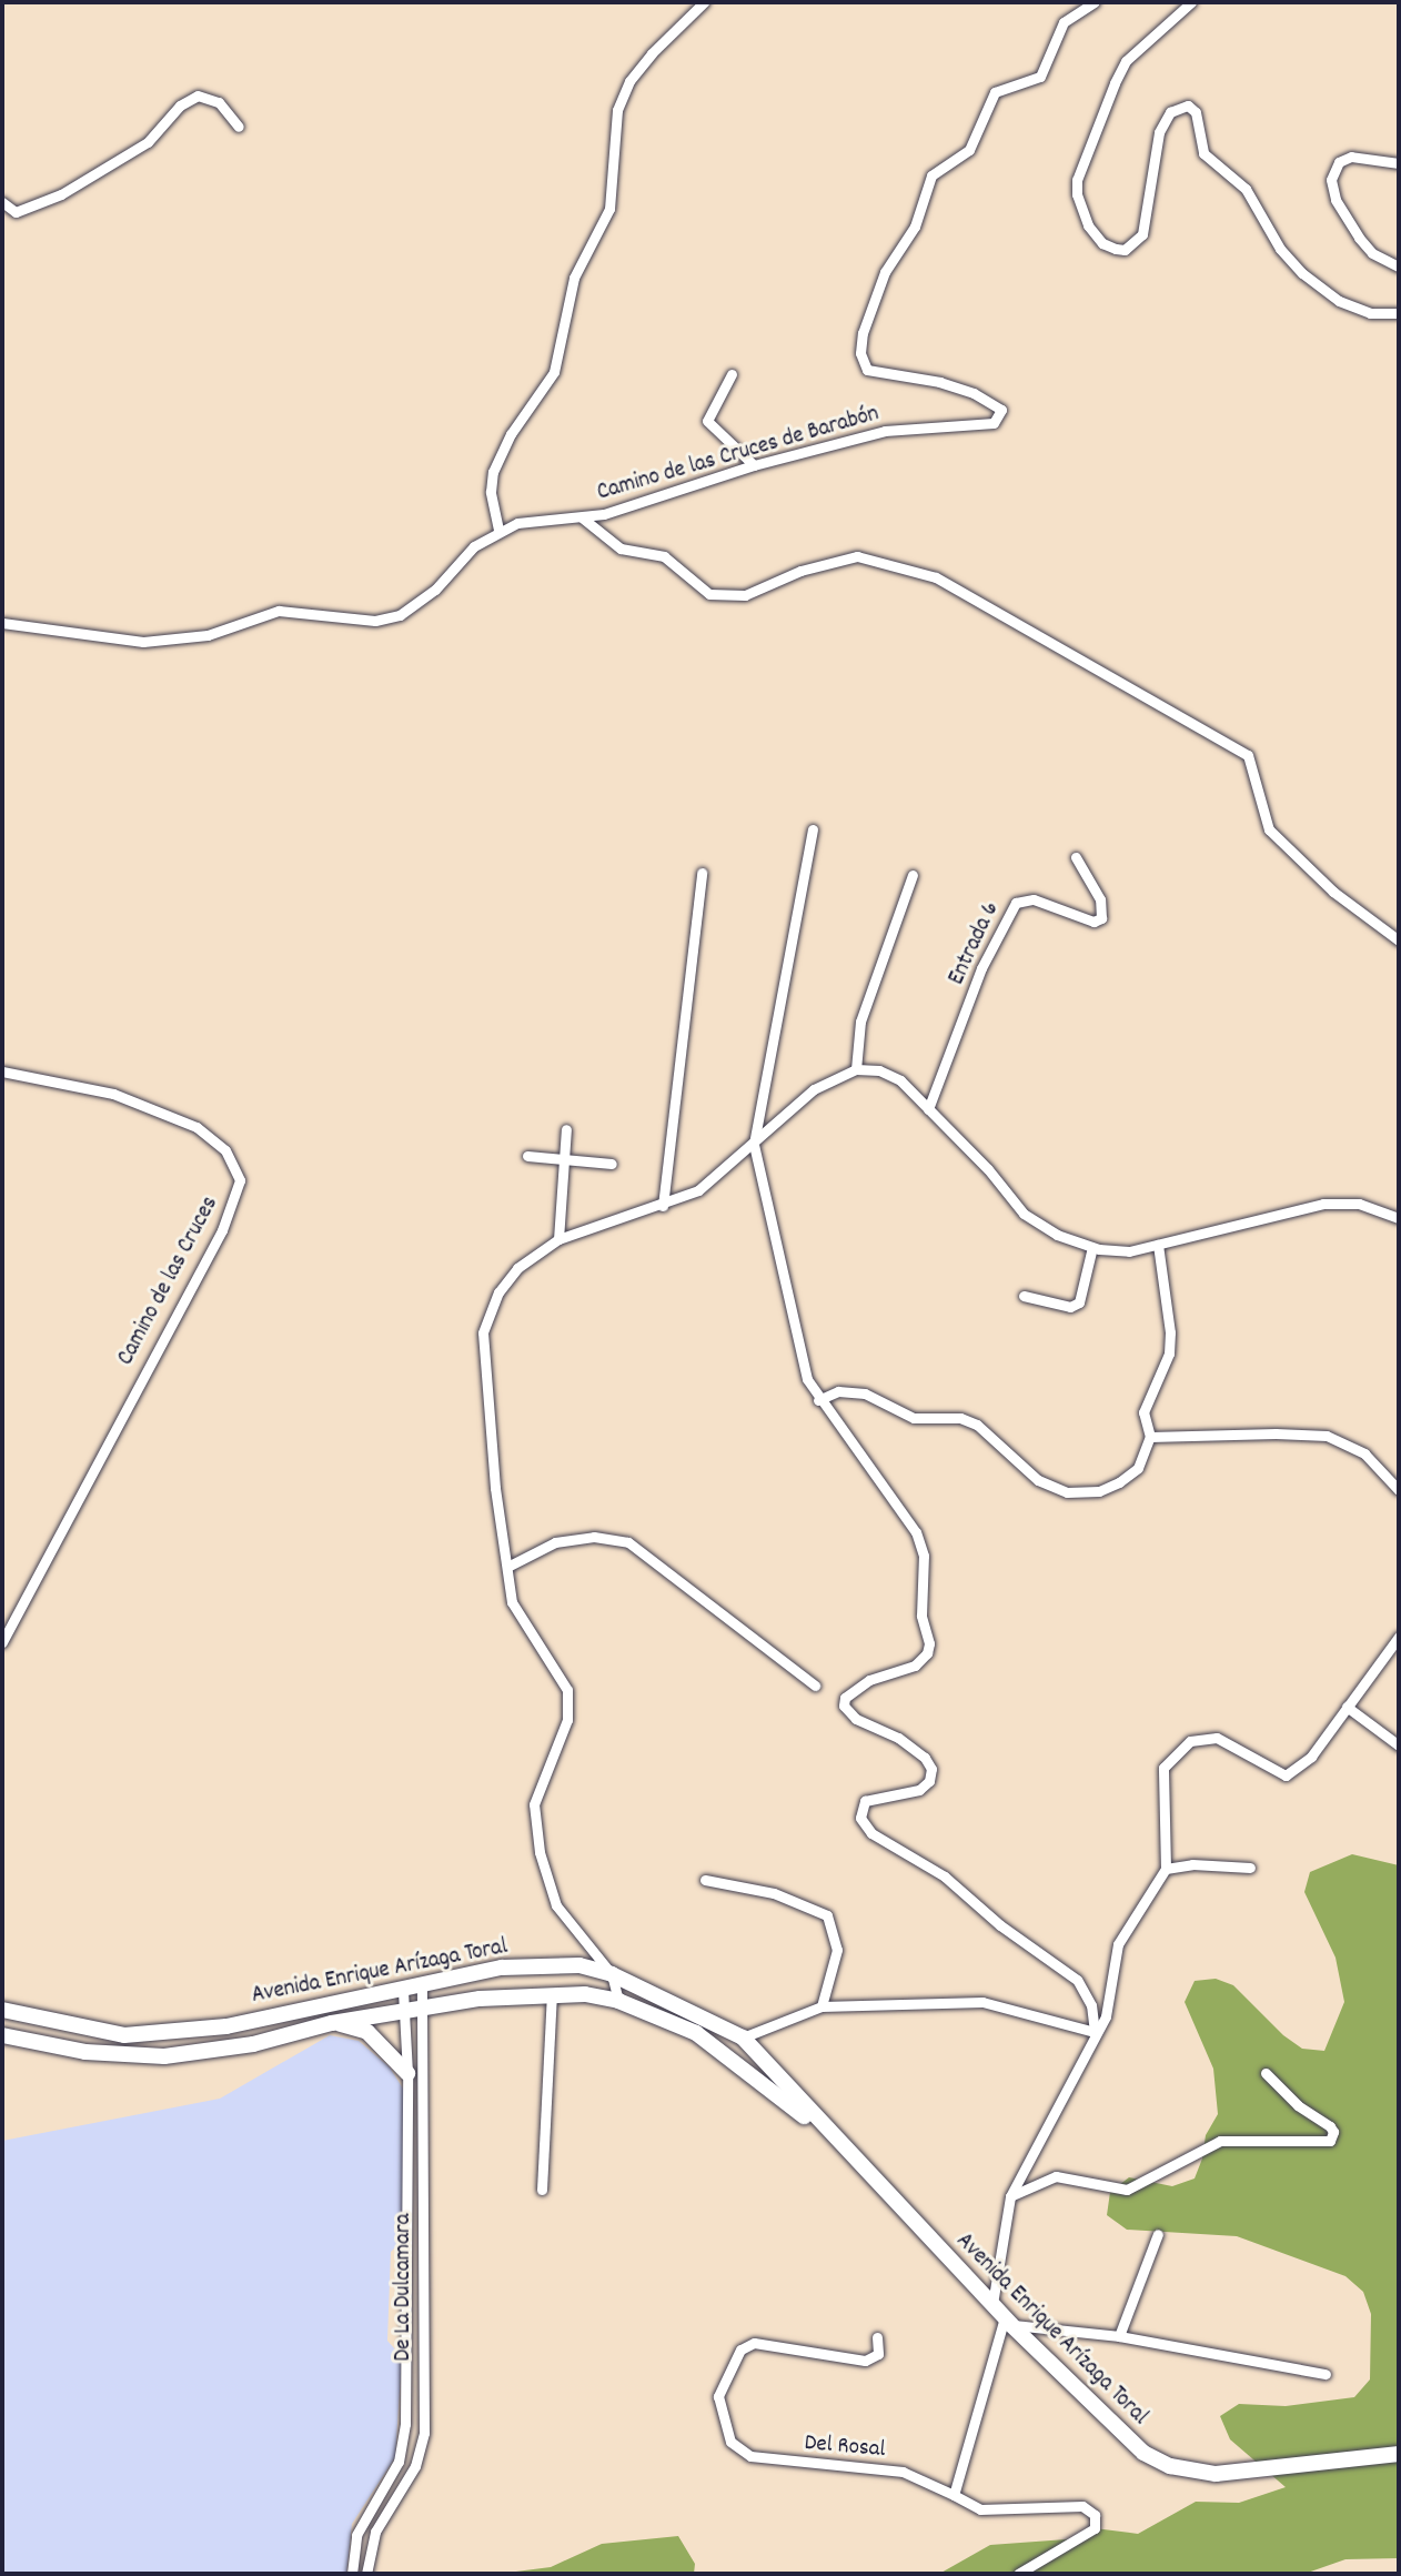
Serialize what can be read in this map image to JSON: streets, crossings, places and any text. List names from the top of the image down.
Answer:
{
  "streets": {
    "main road": ["Avenida Enrique Arízaga Toral"],
    "street": [
      "Camino de las Cruces de Barabón",
      "Entrada 6",
      "Camino de las Cruces",
      "De La Dulcamara",
      "Del Rosal"
    ]
  },
  "crossings": [
    ["Avenida Enrique Arízaga Toral", "De La Dulcamara"]
  ]
}
